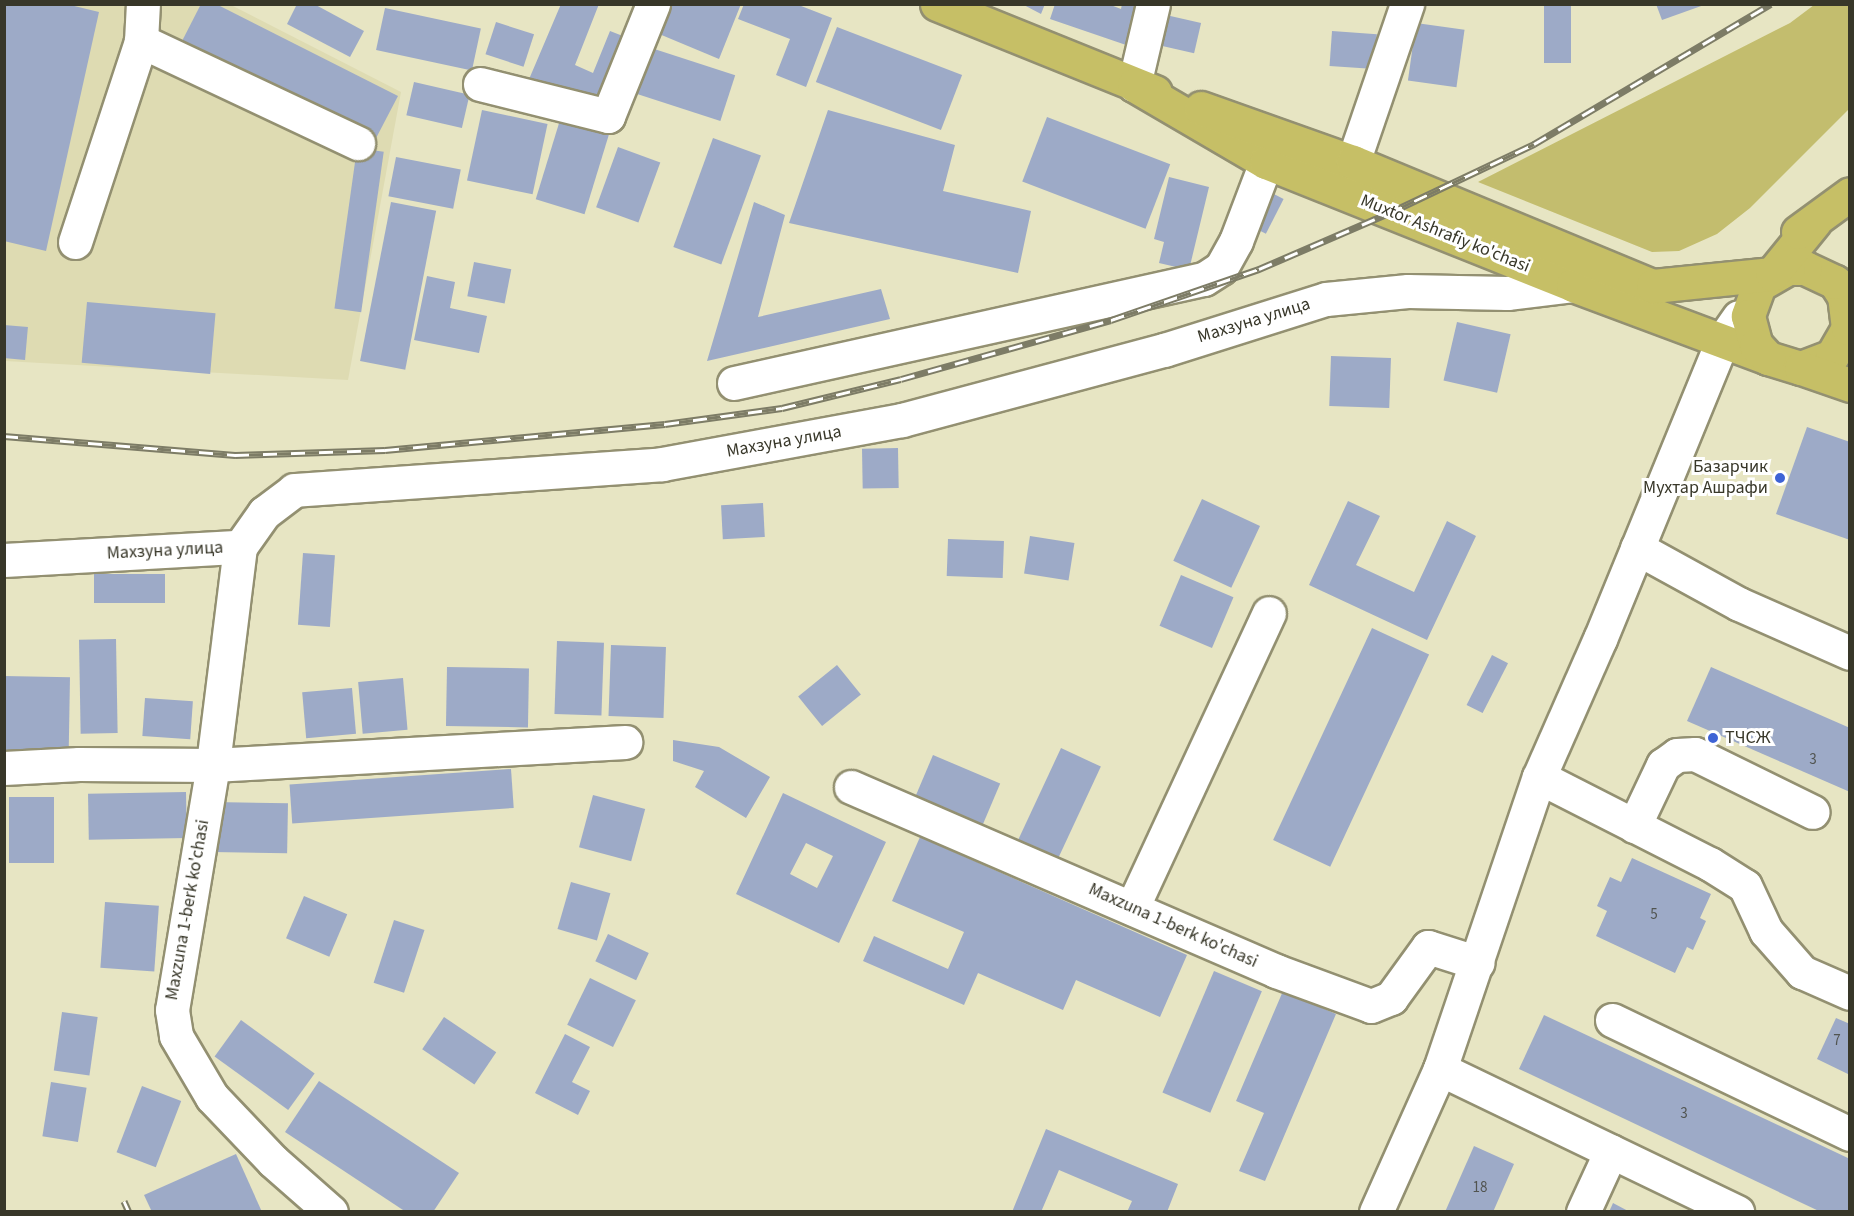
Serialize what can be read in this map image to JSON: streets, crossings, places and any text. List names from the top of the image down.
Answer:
{
  "streets": {
    "main road": ["Muxtor Ashrafiy ko'chasi"],
    "street": ["Махзуна улица", "Maxzuna 1-berk ko'chasi"]
  },
  "crossings": [
    ["Muxtor Ashrafiy ko'chasi", "Махзуна улица"],
    ["Махзуна улица", "Maxzuna 1-berk ko'chasi"]
  ],
  "places": ["Базарчик Мухтар Ашрафи", "ТЧСЖ"],
  "house_numbers": [
    "3",
    "5",
    "7",
    "3",
    "18"
  ]
}
